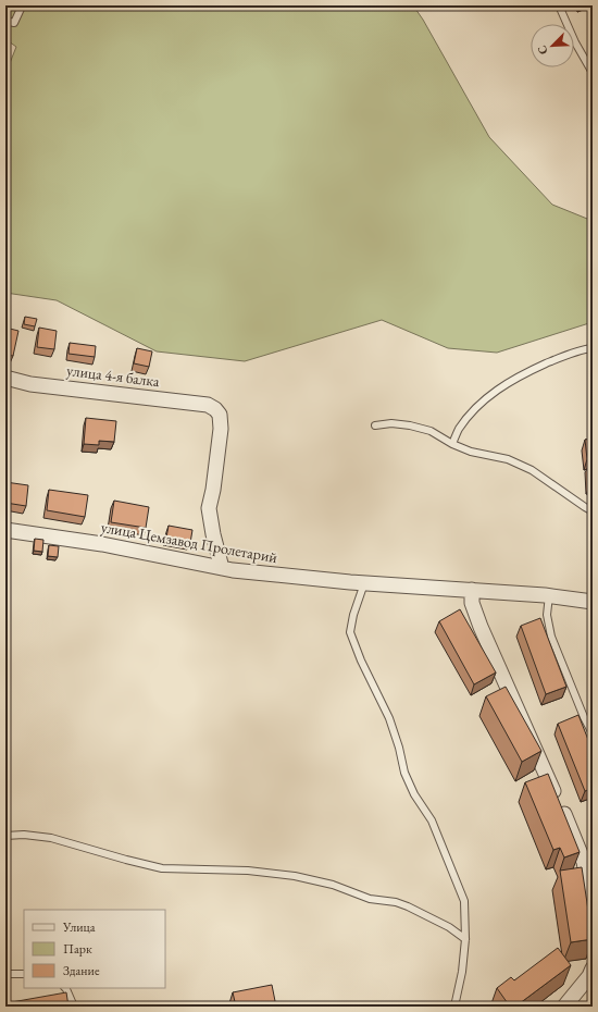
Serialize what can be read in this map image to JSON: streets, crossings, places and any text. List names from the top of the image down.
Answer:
{
  "streets": {
    "street": ["улица 4-я балка", "улица Цемзавод Пролетарий"]
  },
  "crossings": [
    ["улица 4-я балка", "улица Цемзавод Пролетарий"]
  ],
  "legend": ["Улица", "Парк", "Здание"],
  "north": "bottom left"
}
